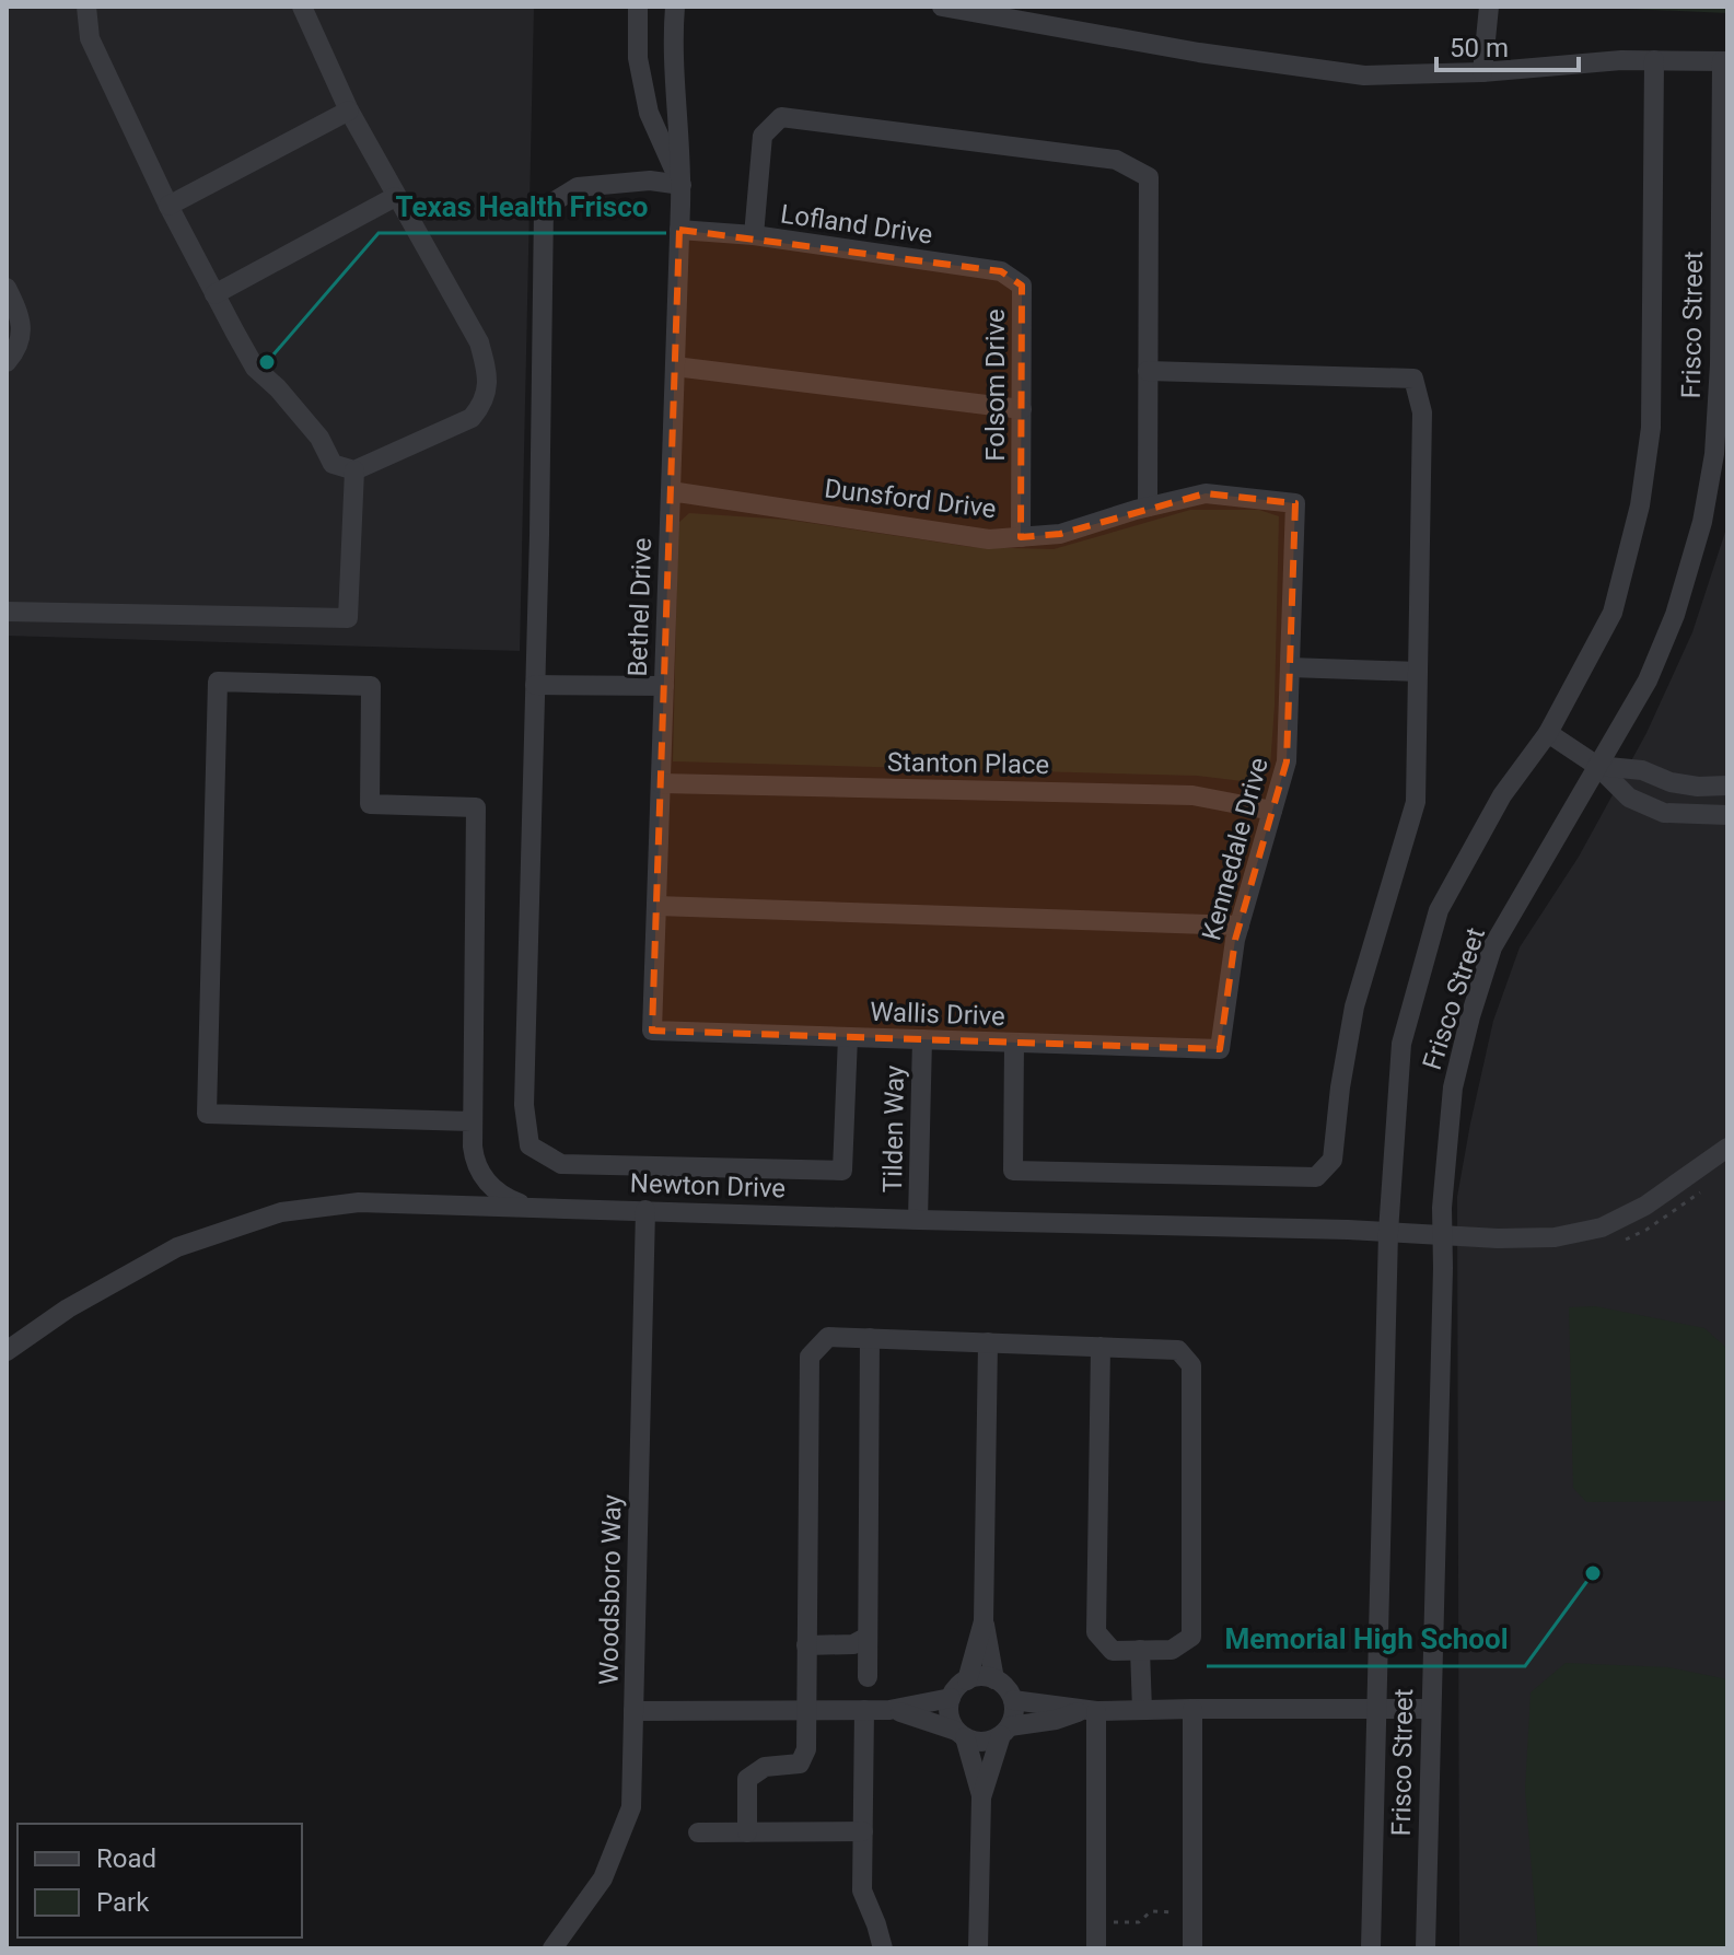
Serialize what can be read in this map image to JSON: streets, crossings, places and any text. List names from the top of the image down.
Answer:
{
  "streets": {
    "street": [
      "Lofland Drive",
      "Frisco Street",
      "Folsom Drive",
      "Dunsford Drive",
      "Bethel Drive",
      "Stanton Place",
      "Kennedale Drive",
      "Wallis Drive",
      "Tilden Way",
      "Newton Drive",
      "Woodsboro Way"
    ]
  },
  "crossings": [
    ["Lofland Drive", "Folsom Drive"],
    ["Lofland Drive", "Bethel Drive"],
    ["Frisco Street", "Newton Drive"],
    ["Folsom Drive", "Dunsford Drive"],
    ["Dunsford Drive", "Bethel Drive"],
    ["Dunsford Drive", "Kennedale Drive"],
    ["Bethel Drive", "Stanton Place"],
    ["Bethel Drive", "Wallis Drive"],
    ["Stanton Place", "Kennedale Drive"],
    ["Kennedale Drive", "Wallis Drive"],
    ["Wallis Drive", "Tilden Way"],
    ["Tilden Way", "Newton Drive"],
    ["Newton Drive", "Woodsboro Way"]
  ],
  "places": ["Texas Health Frisco", "Memorial High School"],
  "legend": ["Road", "Park"],
  "scale_bar": "50 m"
}
